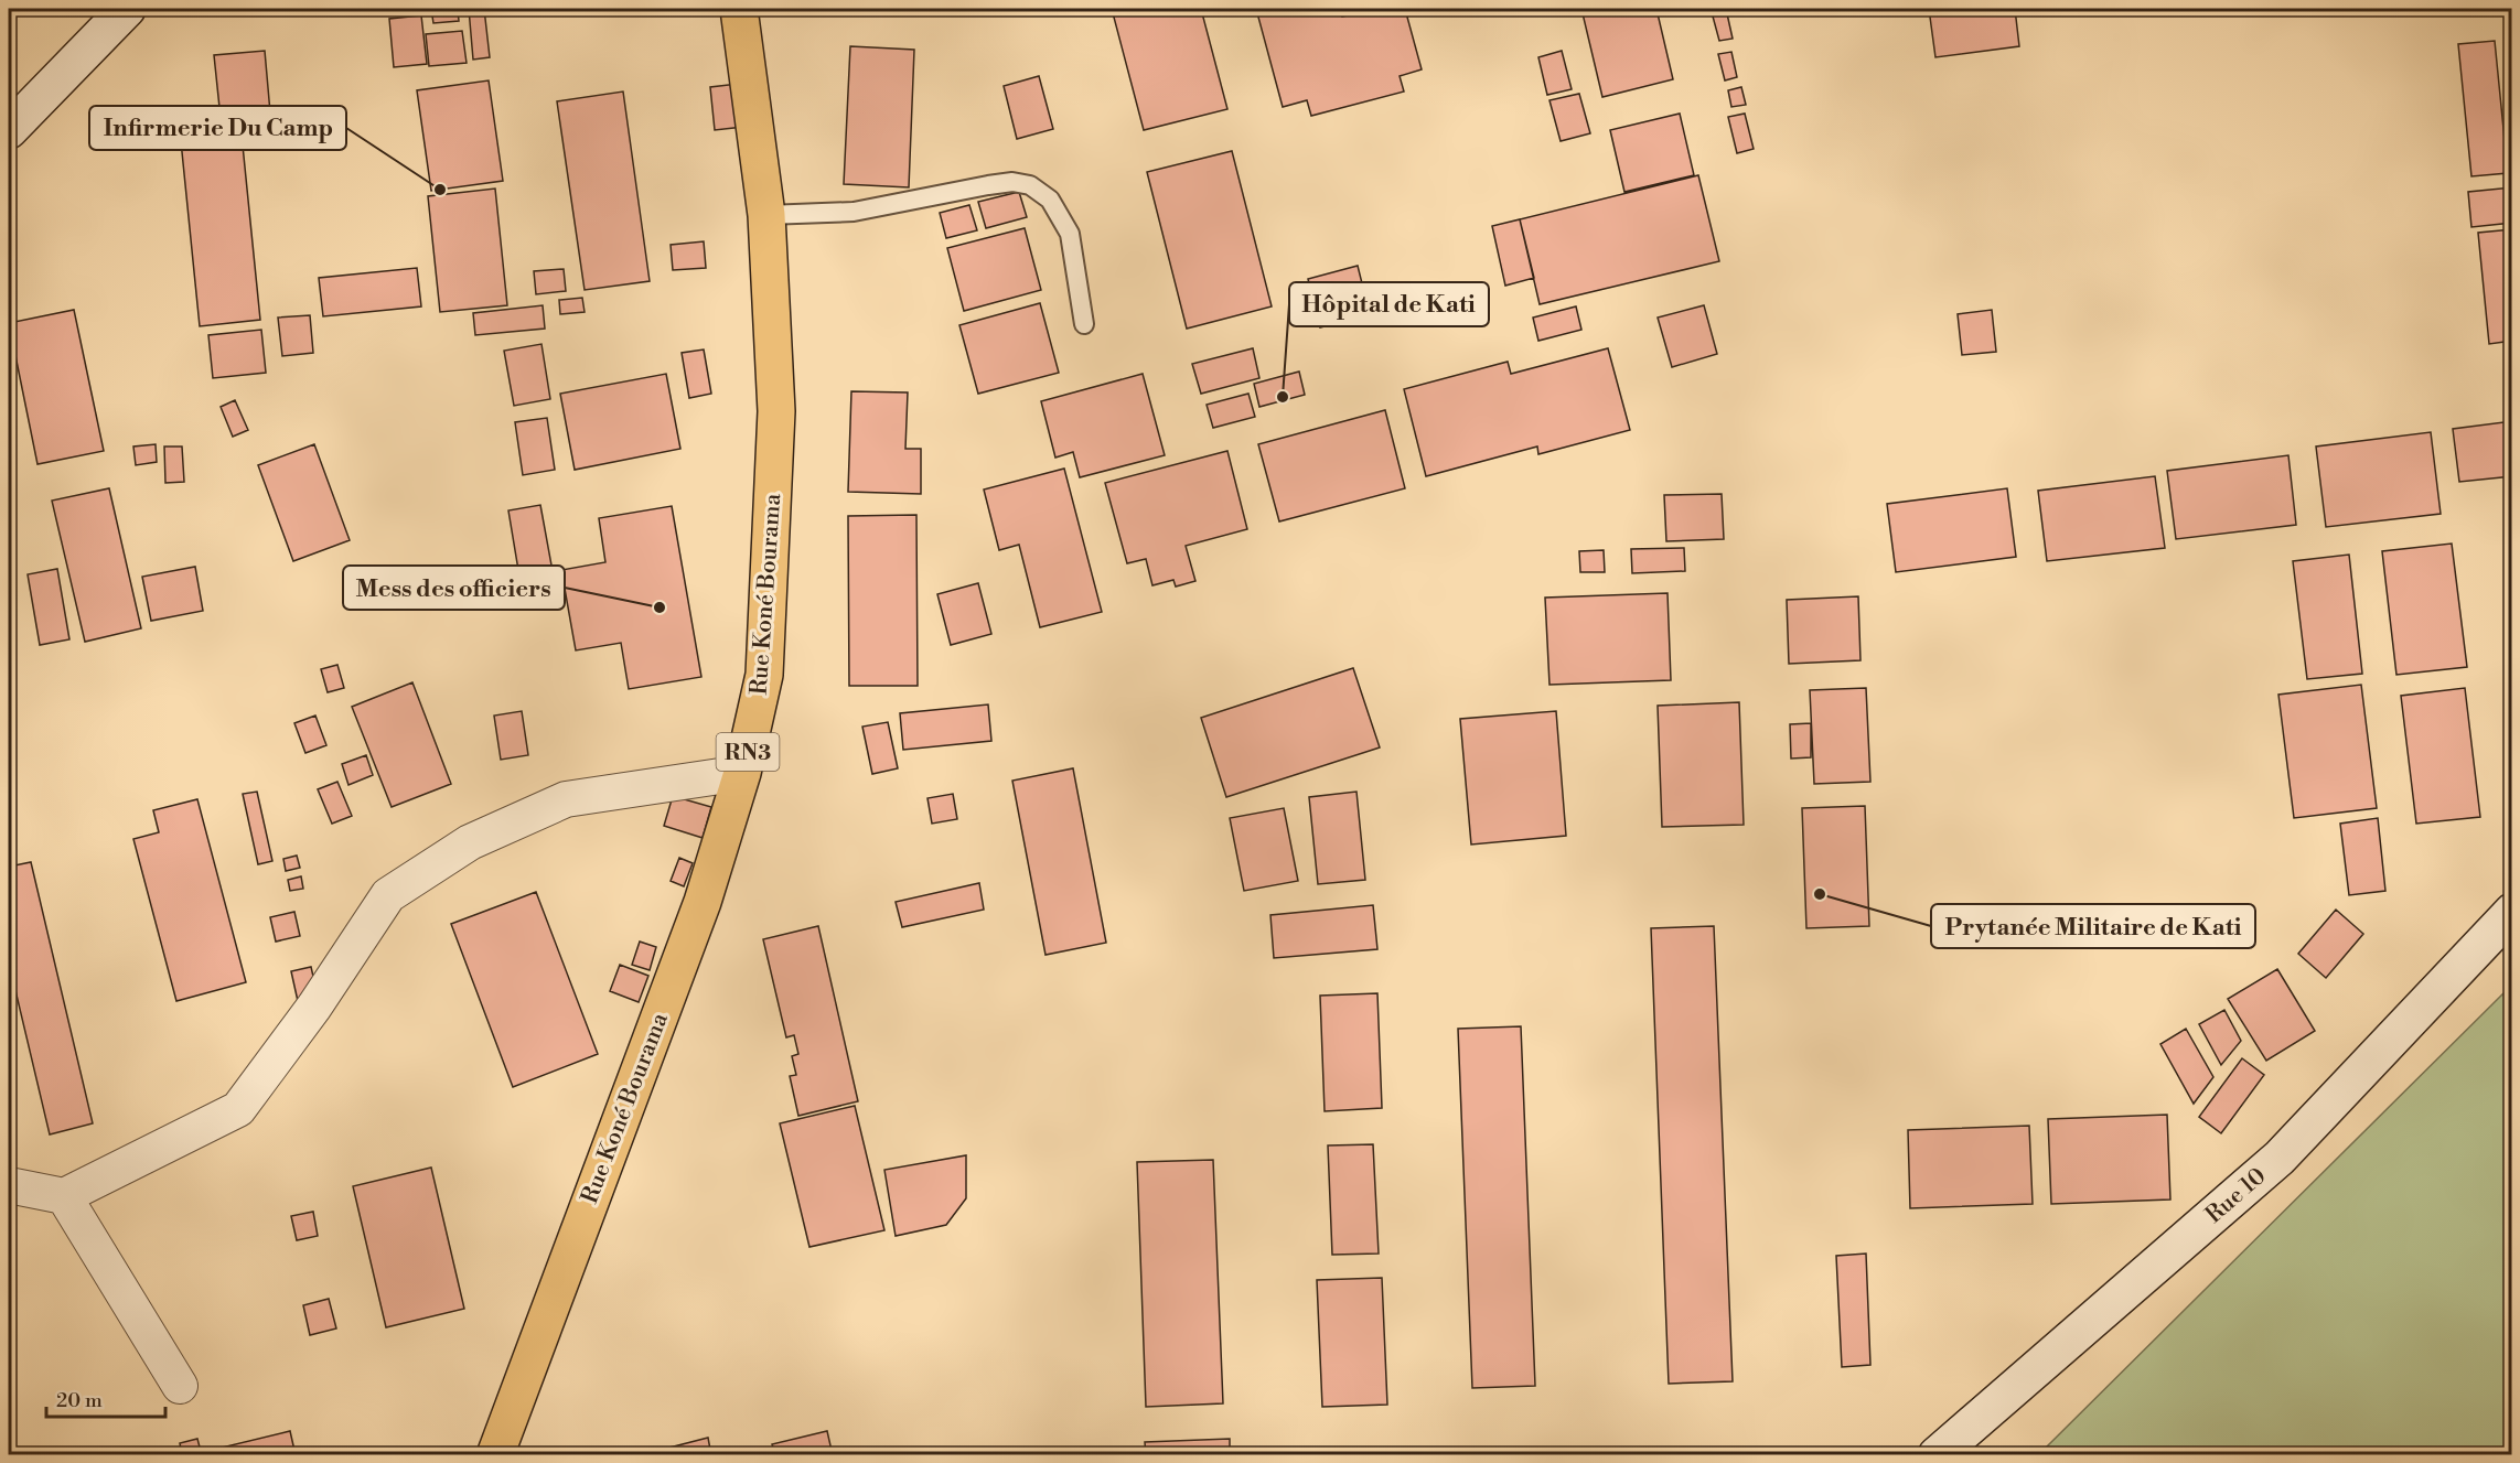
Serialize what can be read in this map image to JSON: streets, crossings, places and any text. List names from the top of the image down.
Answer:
{
  "streets": {
    "highway": ["Rue Koné Bourama", "RN3"],
    "main road": ["Rue 10"]
  },
  "places": [
    "Infirmerie Du Camp",
    "Hôpital de Kati",
    "Mess des officiers",
    "Prytanée Militaire de Kati"
  ],
  "scale_bar": "20 m"
}
